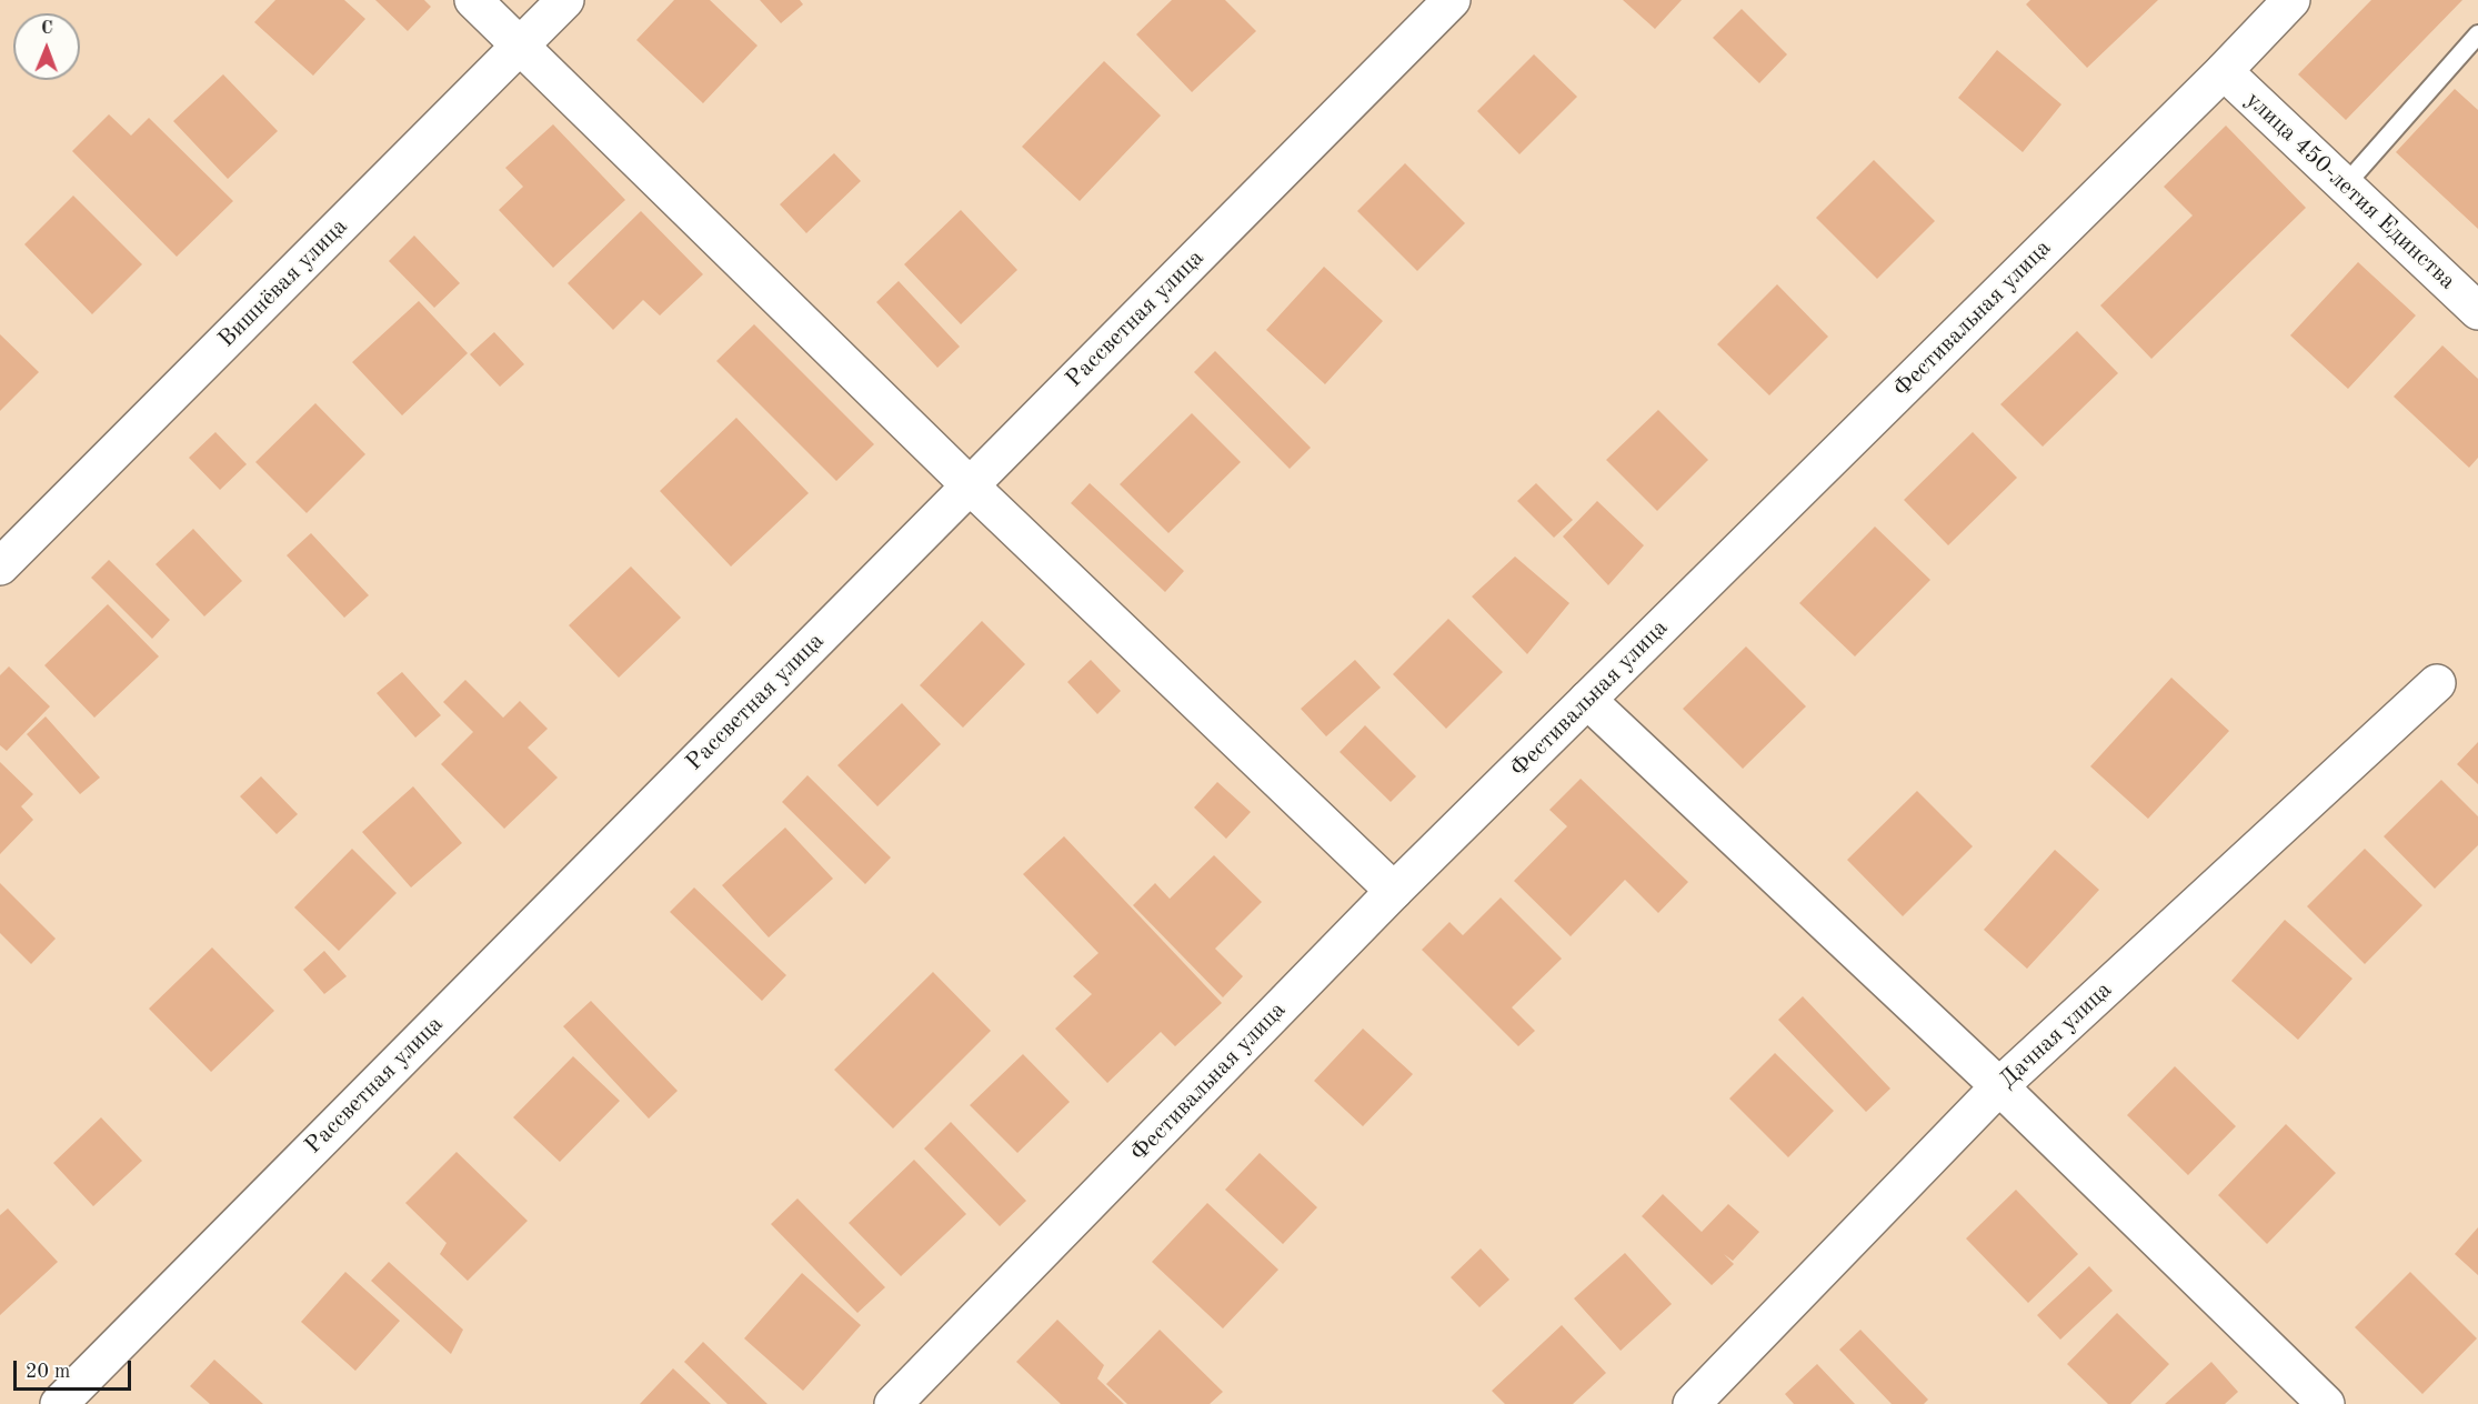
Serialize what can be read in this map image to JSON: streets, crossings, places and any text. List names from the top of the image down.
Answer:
{
  "streets": {
    "street": [
      "улица 450-летия Единства",
      "Вишнёвая улица",
      "Рассветная улица",
      "Фестивальная улица",
      "Дачная улица"
    ]
  },
  "crossings": [
    ["улица 450-летия Единства", "Фестивальная улица"]
  ],
  "scale_bar": "20 m",
  "north": "top"
}
